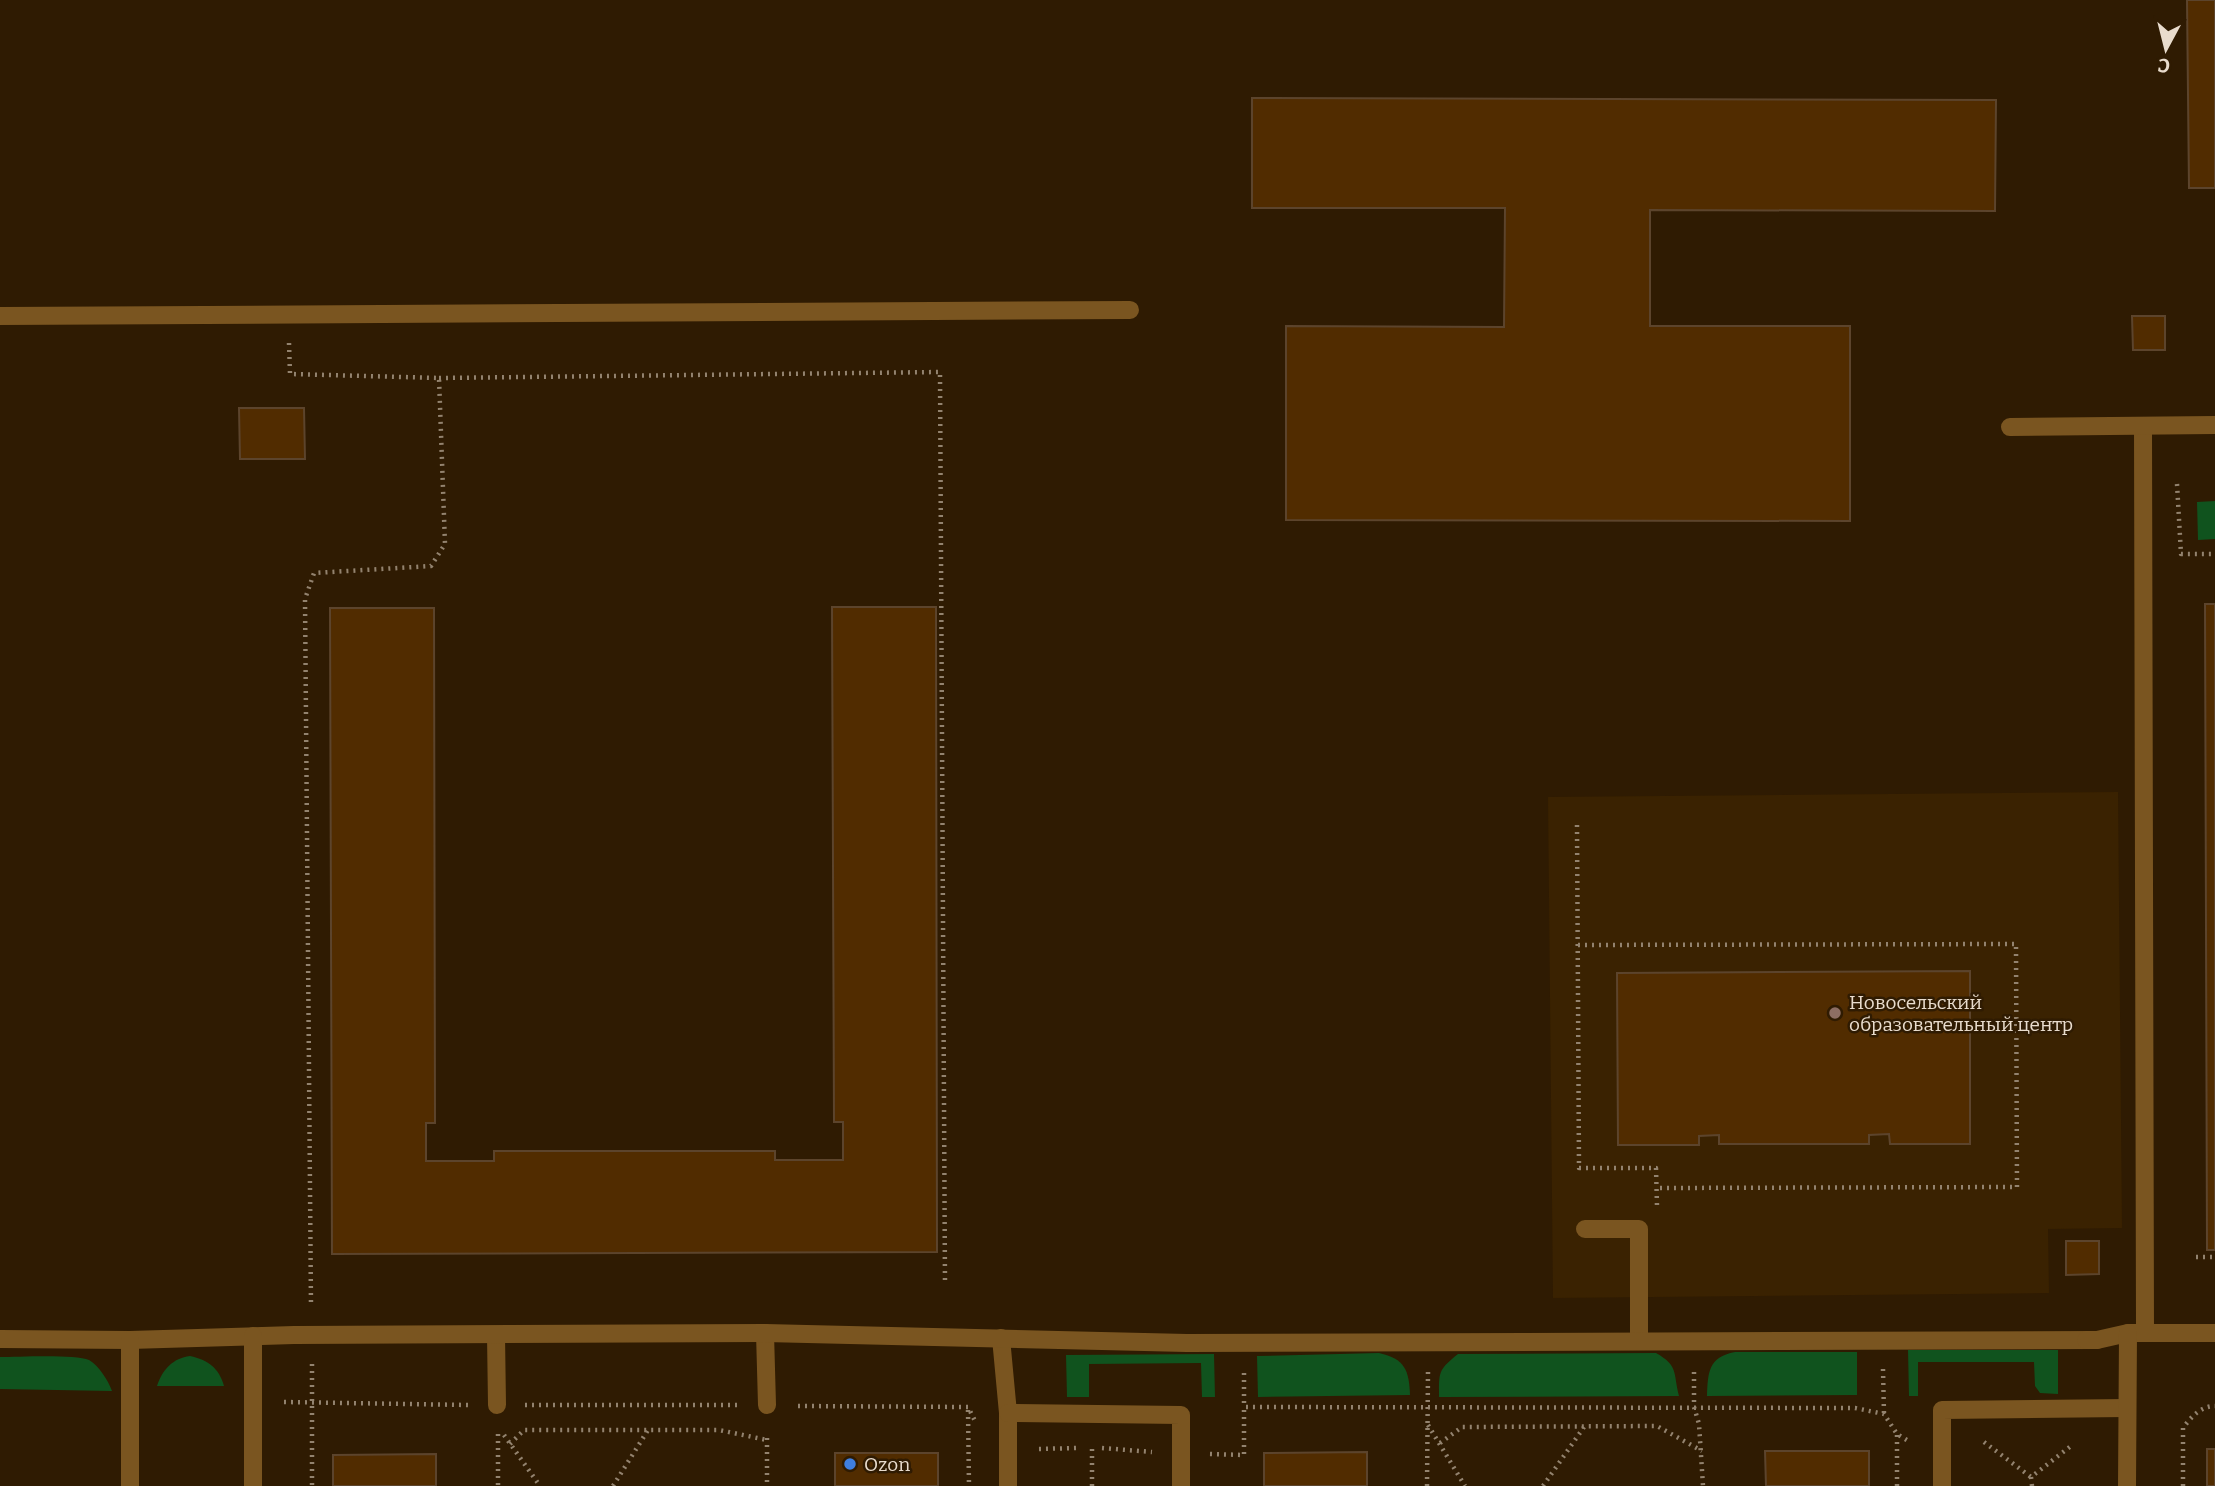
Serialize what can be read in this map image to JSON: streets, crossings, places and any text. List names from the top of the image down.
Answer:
{
  "places": ["Новосельский образовательный центр", "Ozon"],
  "north": "bottom"
}
